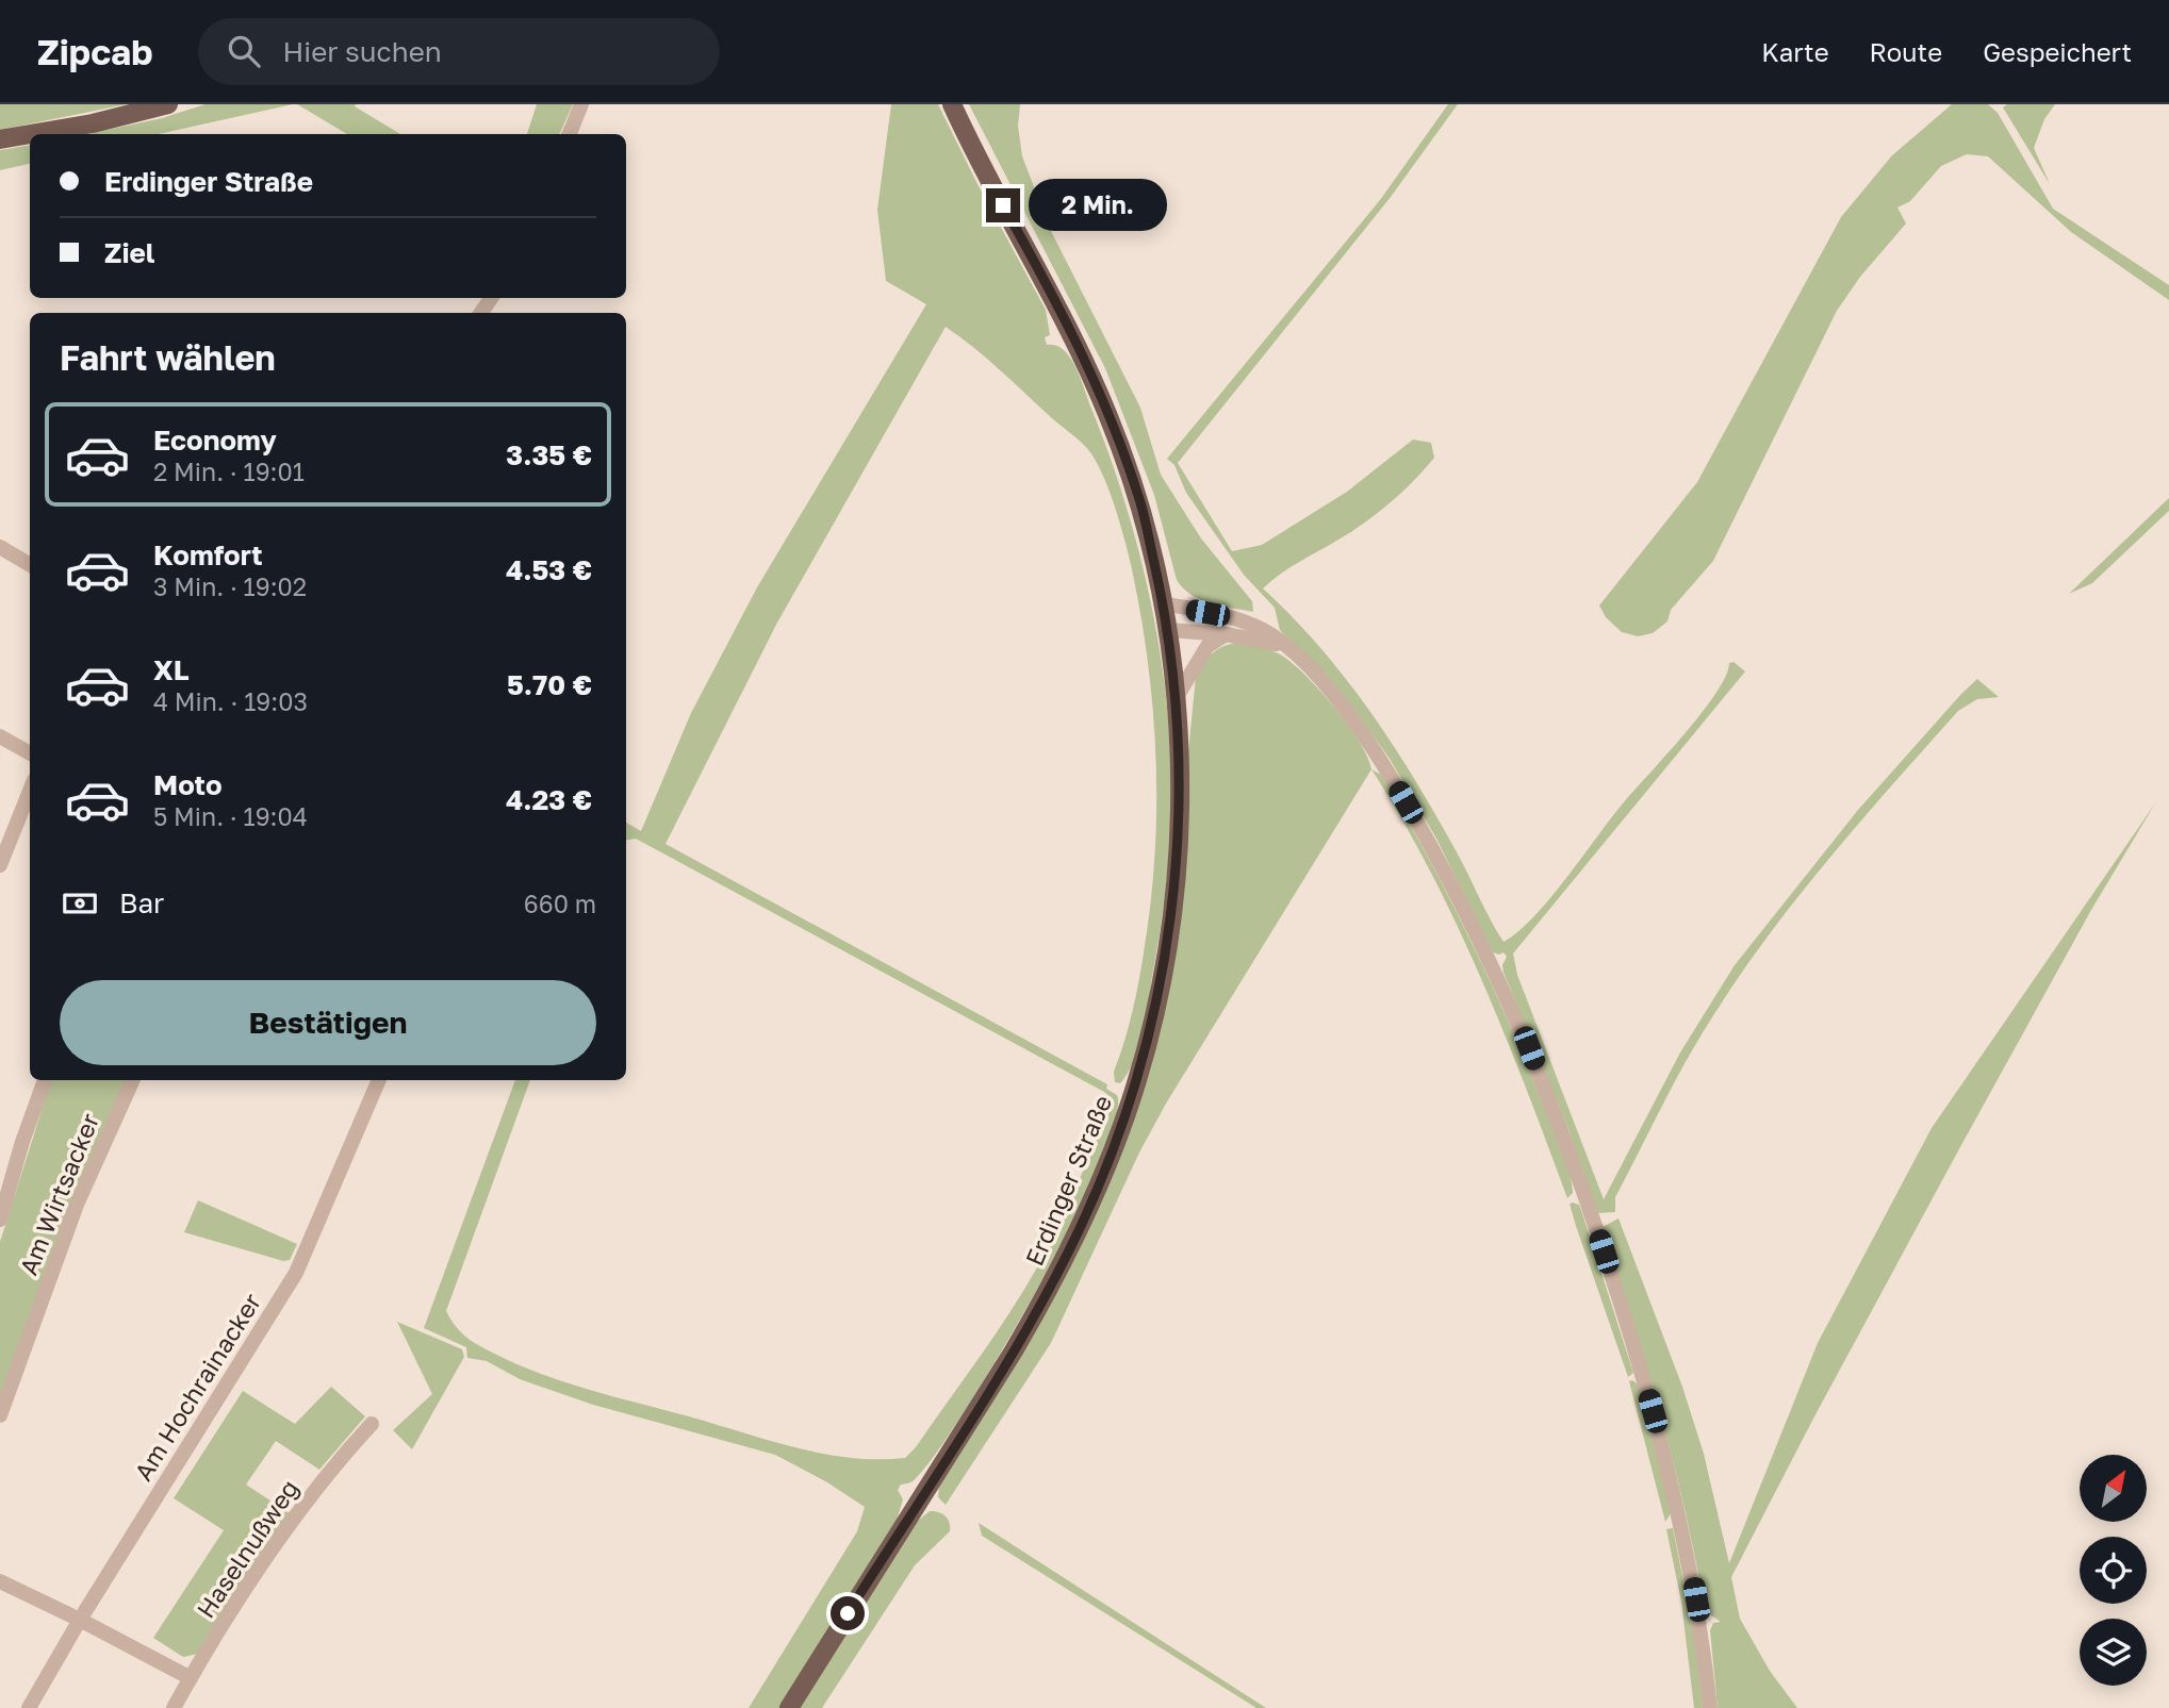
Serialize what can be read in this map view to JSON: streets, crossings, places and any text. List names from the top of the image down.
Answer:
{
  "streets": {
    "main road": ["Erdinger Straße"],
    "street": ["Am Wirtsacker", "Am Hochrainacker", "Haselnußweg"]
  },
  "north": "top right",
  "page": {
    "header": "Zipcab",
    "search": "Hier suchen",
    "nav": ["Karte", "Route", "Gespeichert"],
    "banner": ["Erdinger Straße", "Ziel"],
    "bubble": "2 Min.",
    "heading": "Fahrt wählen",
    "list": [
      {
        "name": "Economy",
        "note": "2 Min. · 19:01",
        "value": "3.35 €"
      },
      {
        "name": "Komfort",
        "note": "3 Min. · 19:02",
        "value": "4.53 €"
      },
      {
        "name": "XL",
        "note": "4 Min. · 19:03",
        "value": "5.70 €"
      },
      {
        "name": "Moto",
        "note": "5 Min. · 19:04",
        "value": "4.23 €"
      }
    ],
    "pay": ["Bar", "660 m"],
    "buttons": "Bestätigen"
  }
}
